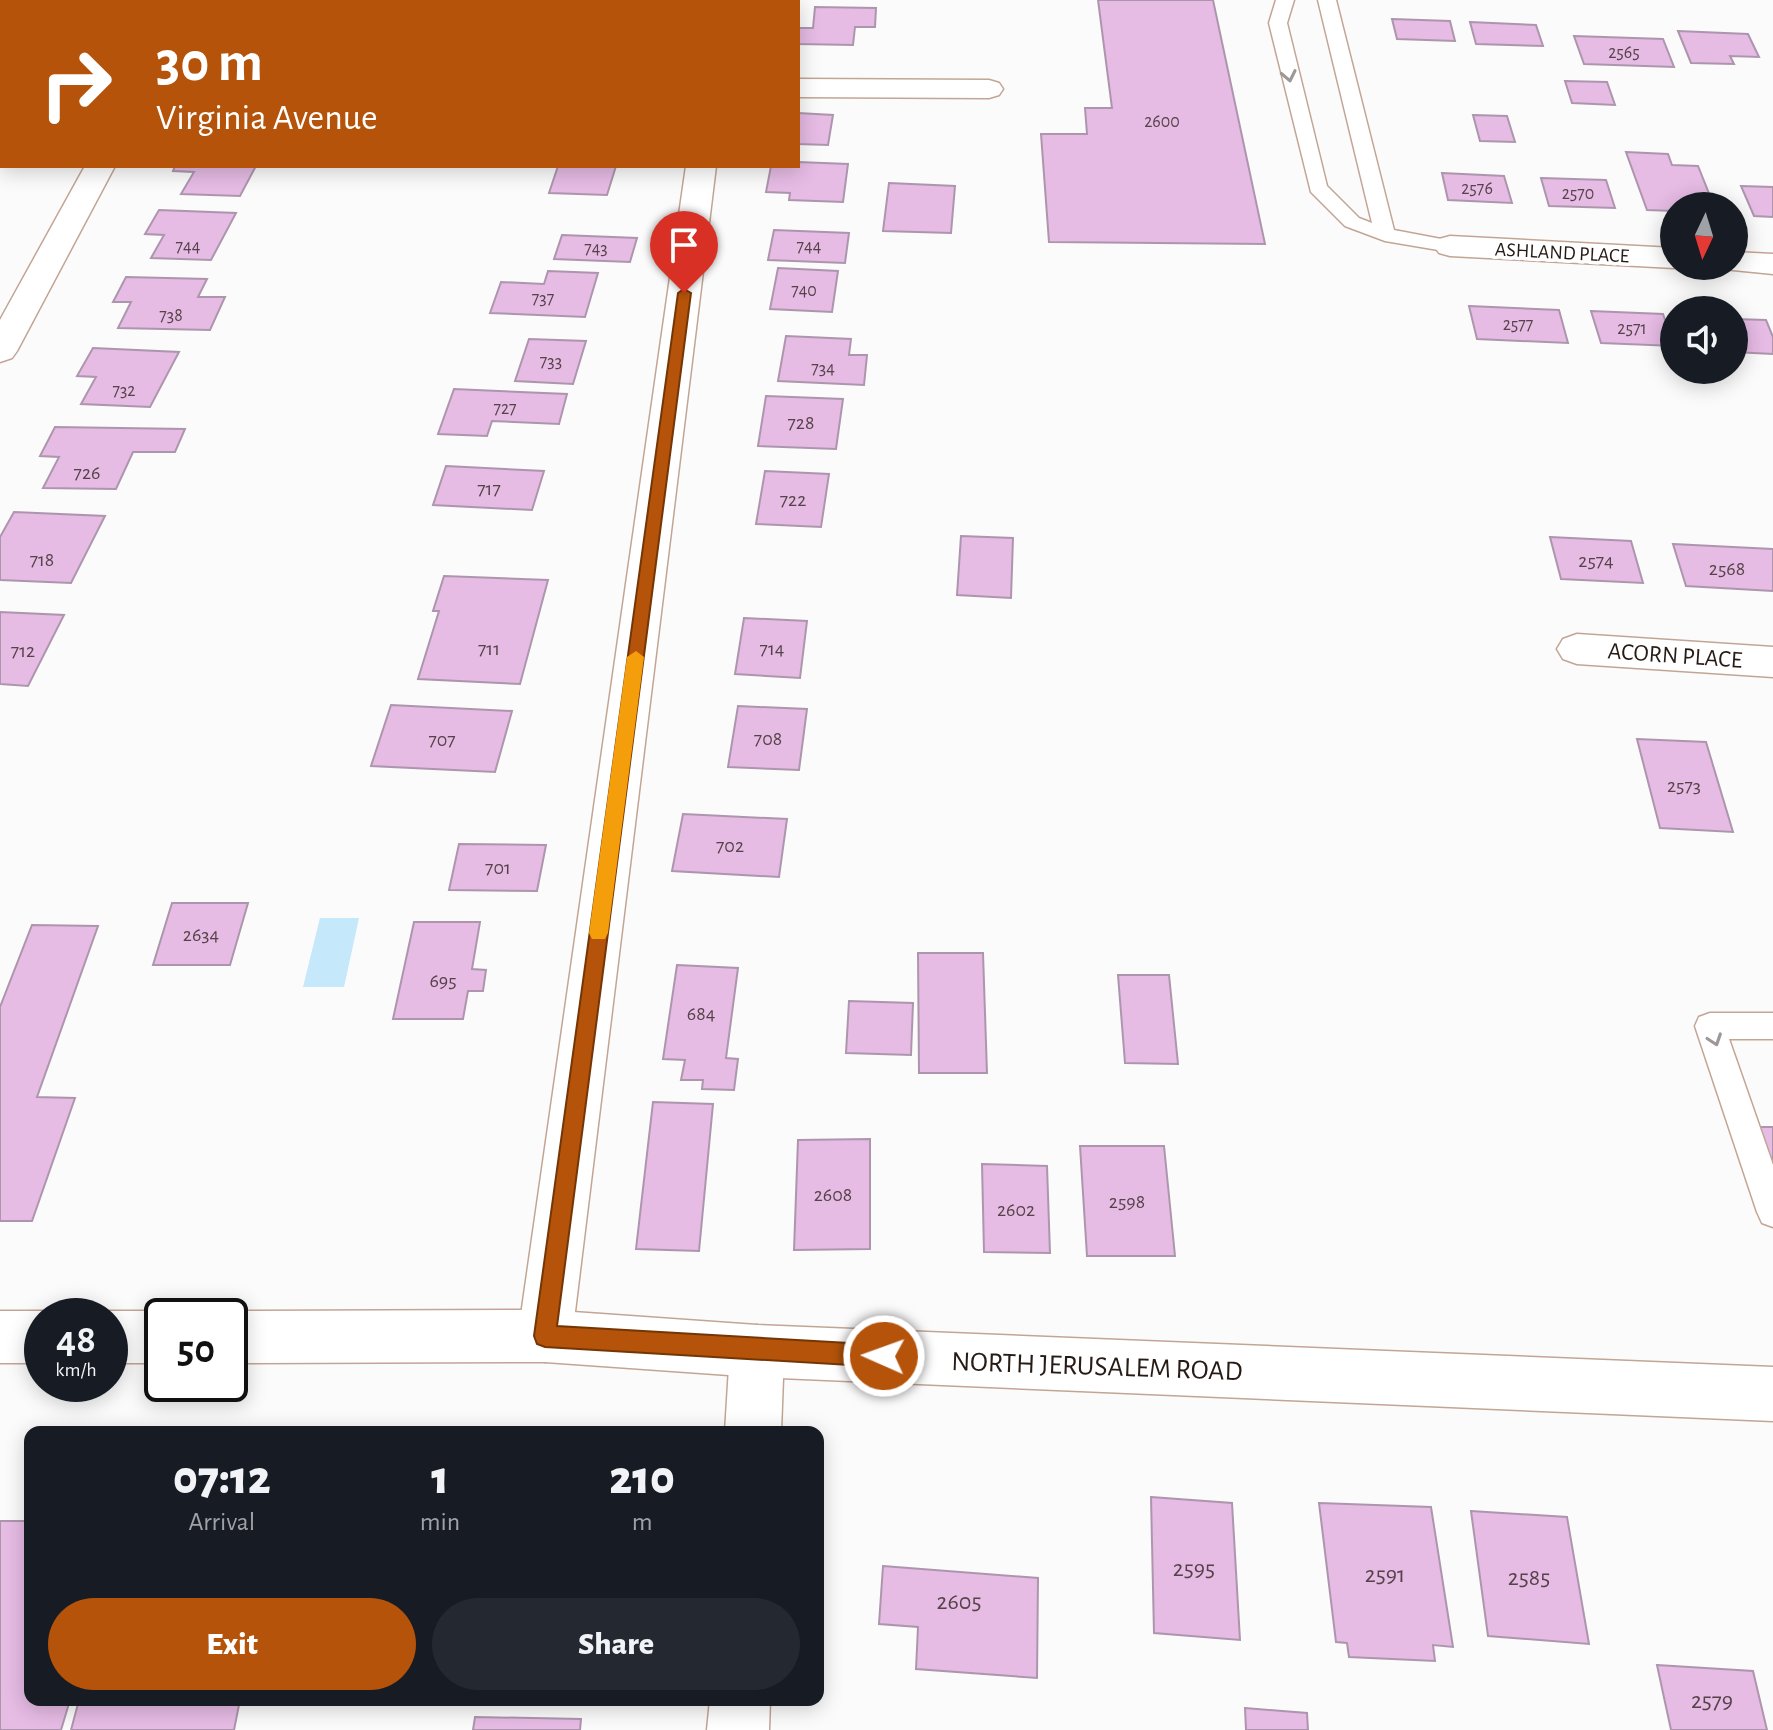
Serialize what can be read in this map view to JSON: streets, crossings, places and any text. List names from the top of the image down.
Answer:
{
  "streets": {
    "street": ["ASHLAND PLACE", "ACORN PLACE", "NORTH JERUSALEM ROAD"]
  },
  "house_numbers": [
    "2565",
    "2600",
    "2576",
    "2570",
    "744",
    "744",
    "743",
    "740",
    "737",
    "738",
    "2577",
    "2571",
    "733",
    "734",
    "732",
    "727",
    "728",
    "726",
    "717",
    "722",
    "718",
    "2574",
    "2568",
    "711",
    "714",
    "712",
    "708",
    "707",
    "2573",
    "702",
    "701",
    "2634",
    "695",
    "684",
    "2608",
    "2598",
    "2602",
    "2595",
    "2591",
    "2585",
    "2605",
    "2579"
  ],
  "north": "bottom",
  "page": {
    "turn": ["30 m", "Virginia Avenue"],
    "speed": "48 km/h",
    "limit": "50",
    "eta": [
      "07:12",
      "Arrival",
      "1",
      "min",
      "210",
      "m"
    ],
    "buttons": ["Exit", "Share"]
  }
}
